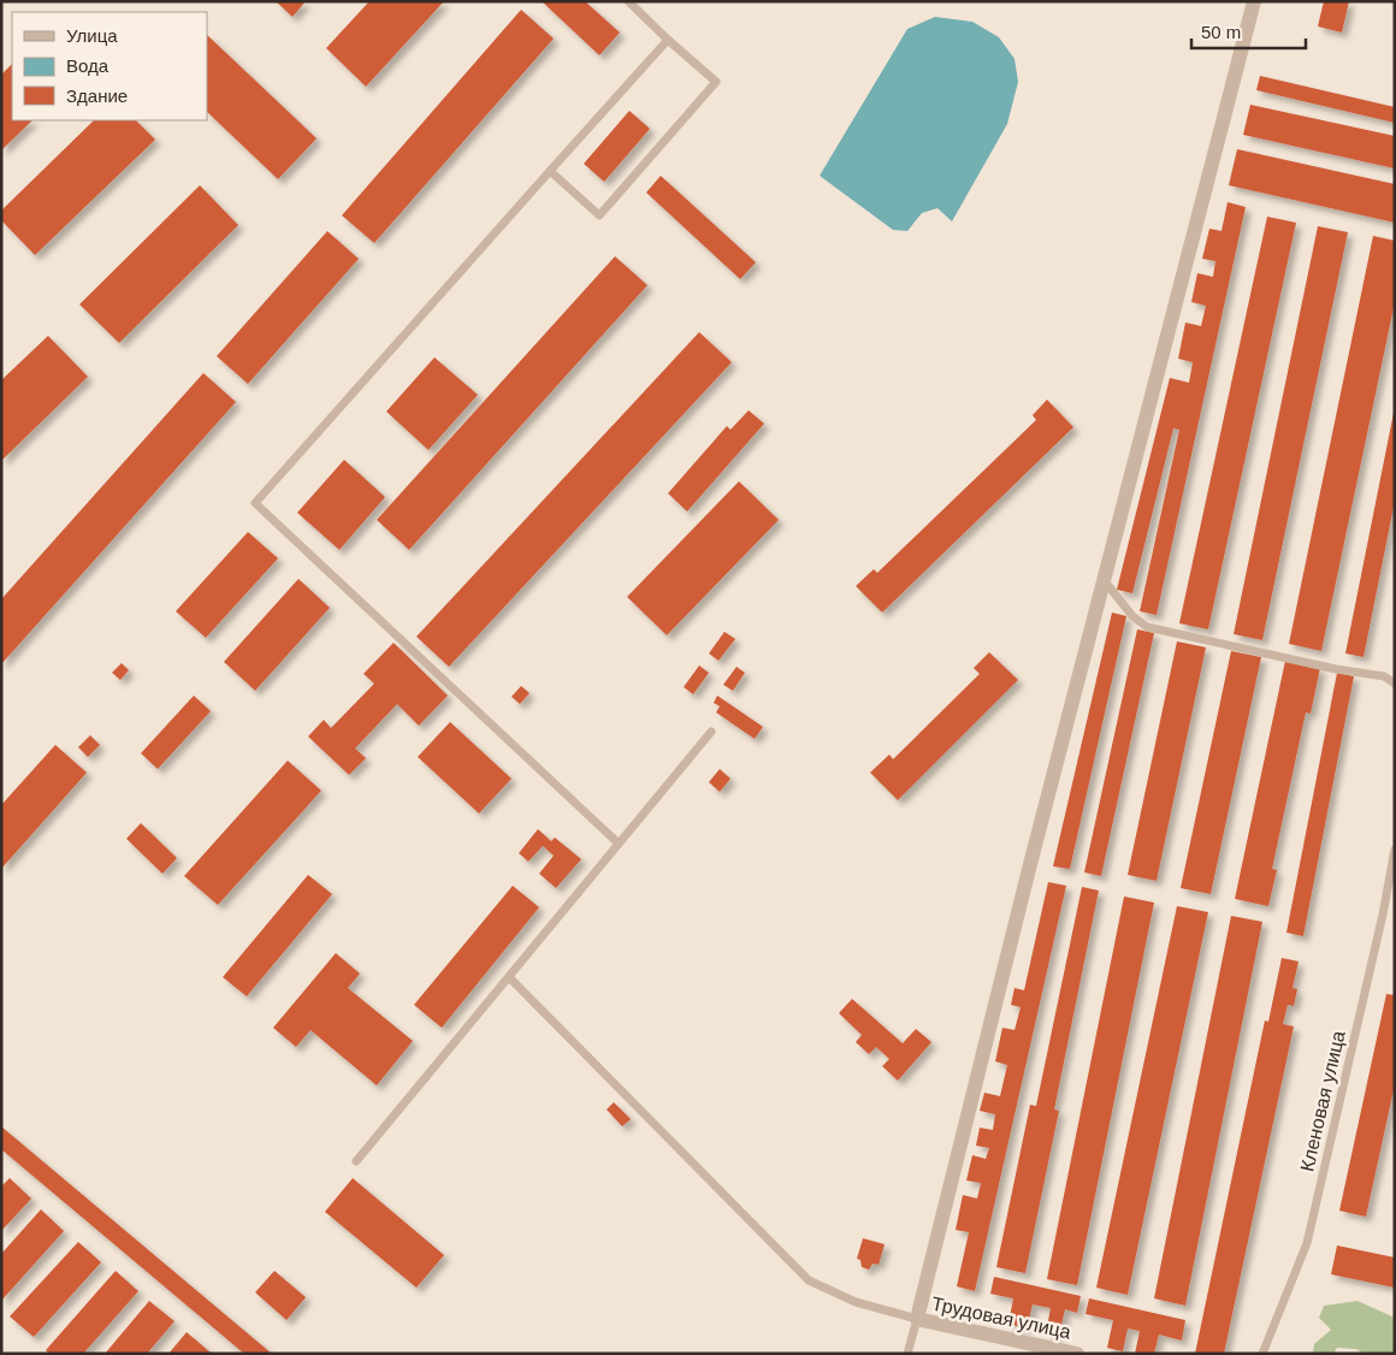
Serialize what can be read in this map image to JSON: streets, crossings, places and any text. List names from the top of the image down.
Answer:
{
  "streets": {
    "street": ["Трудовая улица"],
    "lane": ["Кленовая улица"]
  },
  "legend": ["Улица", "Вода", "Здание"],
  "scale_bar": "50 m"
}
